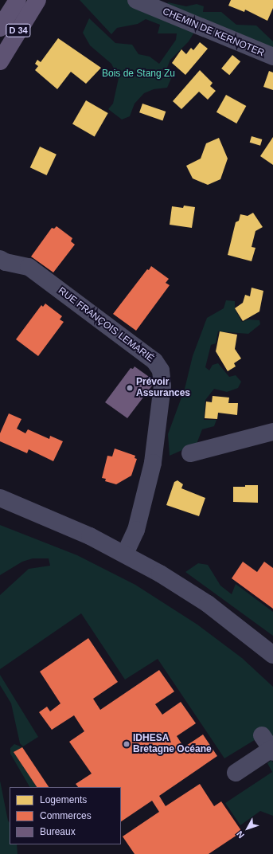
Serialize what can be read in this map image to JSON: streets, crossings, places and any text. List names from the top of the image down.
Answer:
{
  "streets": {
    "main road": ["D 34"],
    "street": ["CHEMIN DE KERNOTER", "RUE FRANÇOIS LEMARIÉ"]
  },
  "parks": ["Bois de Stang Zu"],
  "places": ["Prévoir Assurances", "IDHESA Bretagne Océane"],
  "legend": ["Logements", "Commerces", "Bureaux"],
  "north": "bottom left"
}
